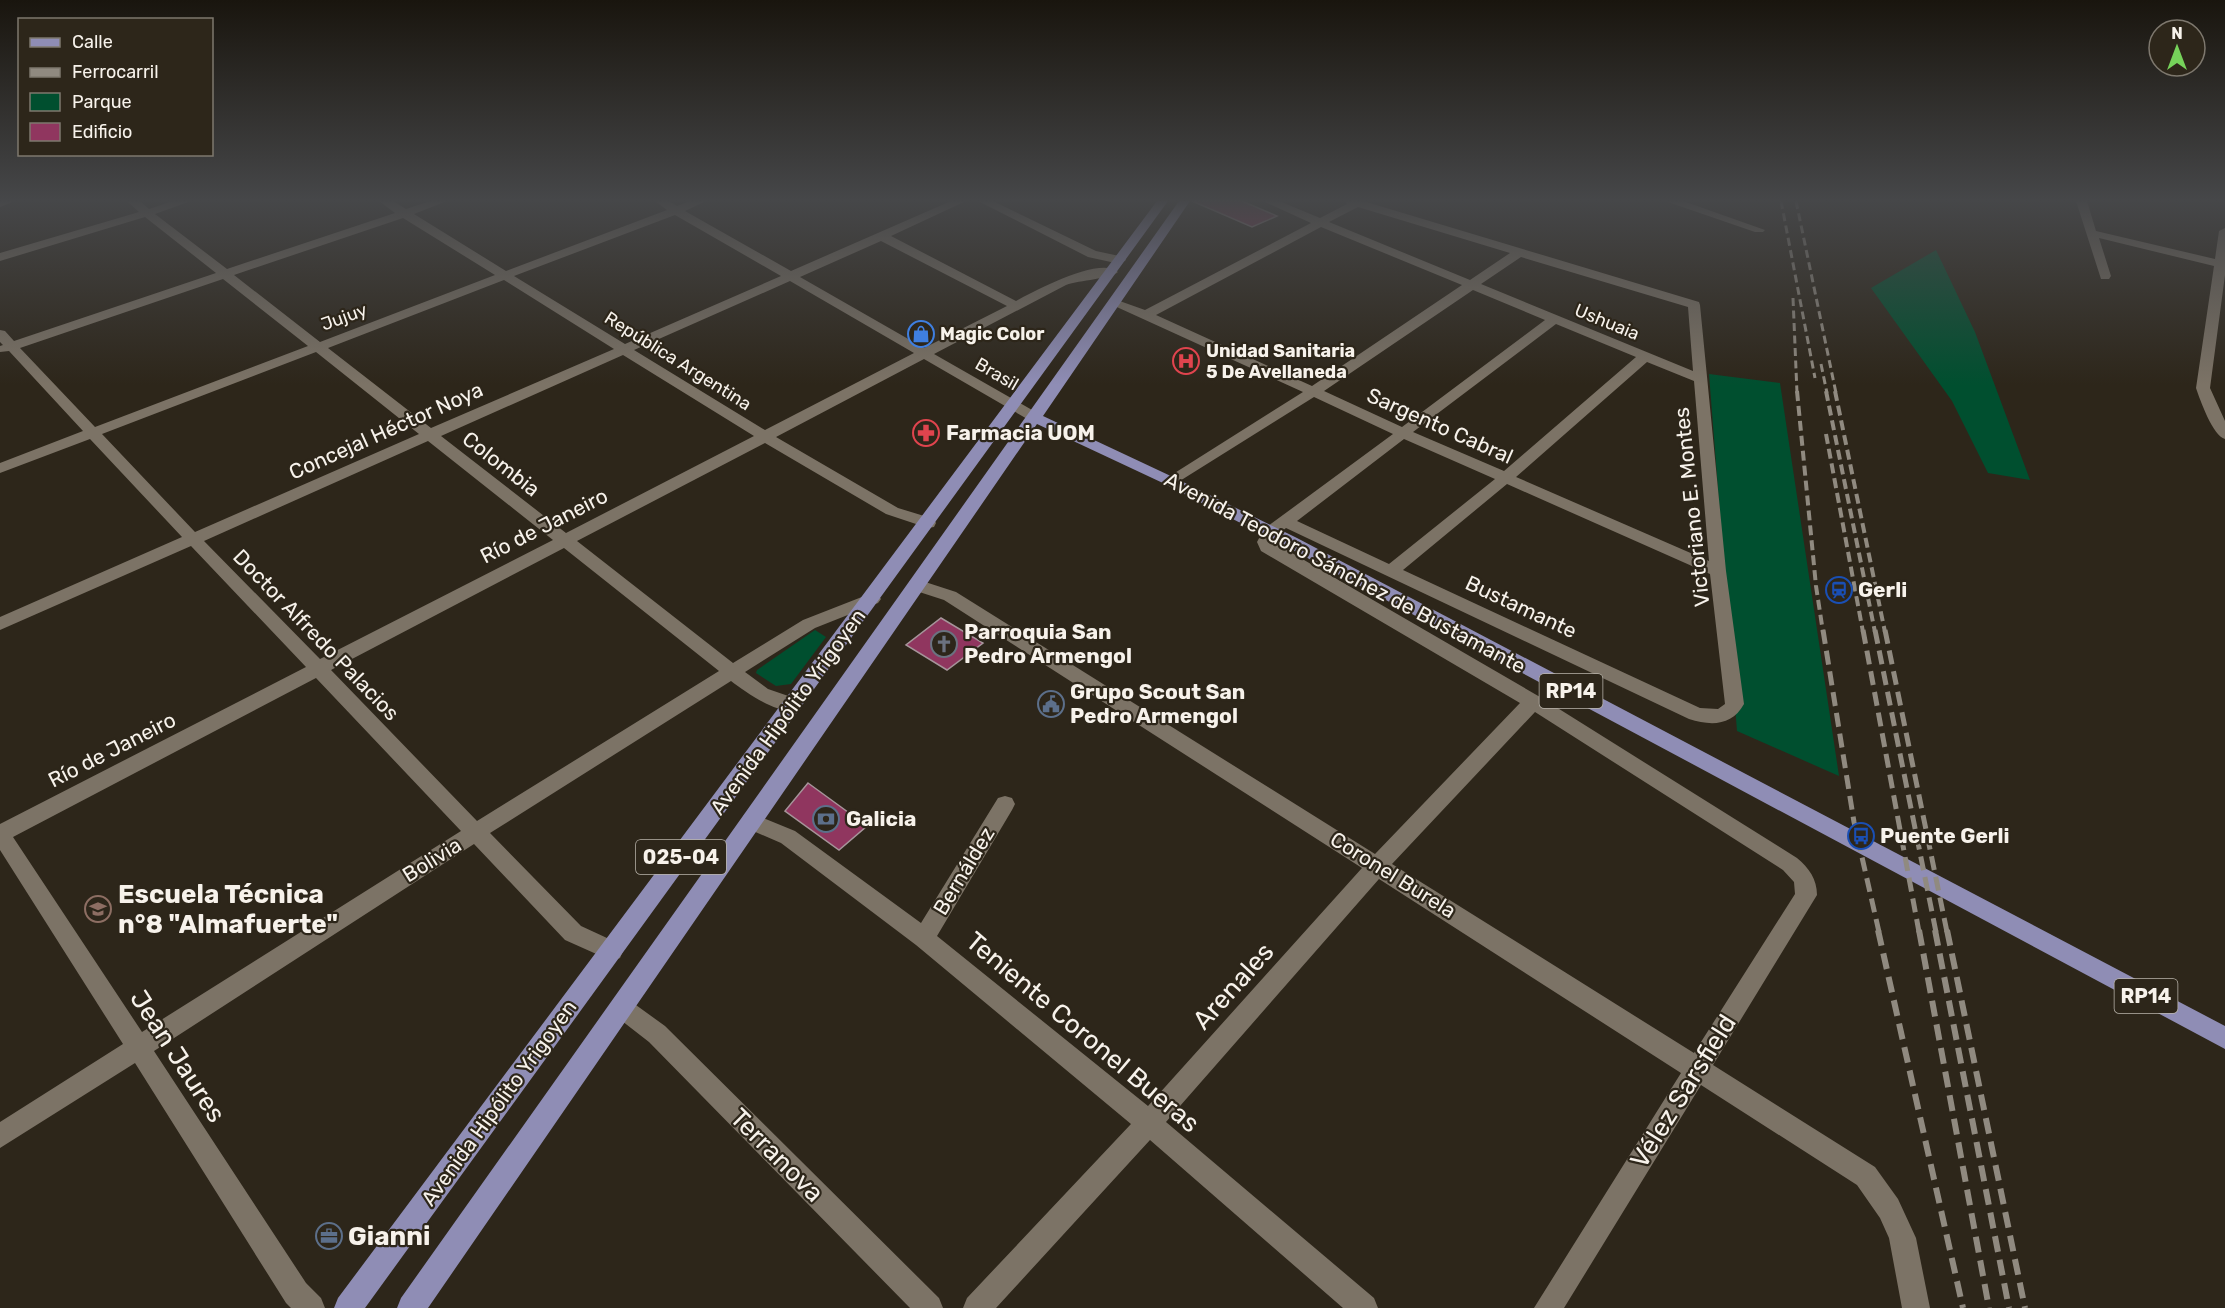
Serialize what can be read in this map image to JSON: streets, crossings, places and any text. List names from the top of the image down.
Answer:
{
  "streets": {
    "main road": [
      "Avenida Teodoro Sánchez de Bustamante",
      "RP14",
      "Avenida Hipólito Yrigoyen",
      "025-04"
    ],
    "street": [
      "Jujuy",
      "Ushuaia",
      "República Argentina",
      "Brasil",
      "Sargento Cabral",
      "Concejal Héctor Noya",
      "Colombia",
      "Victoriano E. Montes",
      "Río de Janeiro",
      "Bustamante",
      "Doctor Alfredo Palacios",
      "Bolivia",
      "Bernáldez",
      "Coronel Burela",
      "Arenales",
      "Teniente Coronel Bueras",
      "Jean Jaures",
      "Vélez Sarsfield",
      "Terranova"
    ]
  },
  "crossings": [
    ["Jujuy", "República Argentina"],
    ["Jujuy", "Colombia"],
    ["Jujuy", "Doctor Alfredo Palacios"],
    ["Ushuaia", "Victoriano E. Montes"],
    ["República Argentina", "Concejal Héctor Noya"],
    ["República Argentina", "Río de Janeiro"],
    ["República Argentina", "Avenida Hipólito Yrigoyen"],
    ["Brasil", "Concejal Héctor Noya"],
    ["Brasil", "Río de Janeiro"],
    ["Brasil", "Avenida Teodoro Sánchez de Bustamante"],
    ["Brasil", "Avenida Hipólito Yrigoyen"],
    ["Sargento Cabral", "Victoriano E. Montes"],
    ["Sargento Cabral", "Avenida Hipólito Yrigoyen"],
    ["Concejal Héctor Noya", "Colombia"],
    ["Concejal Héctor Noya", "Doctor Alfredo Palacios"],
    ["Colombia", "Río de Janeiro"],
    ["Colombia", "Avenida Hipólito Yrigoyen"],
    ["Colombia", "Bolivia"],
    ["Victoriano E. Montes", "Bustamante"],
    ["Río de Janeiro", "Doctor Alfredo Palacios"],
    ["Río de Janeiro", "Avenida Hipólito Yrigoyen"],
    ["Río de Janeiro", "Jean Jaures"],
    ["Avenida Teodoro Sánchez de Bustamante", "Avenida Hipólito Yrigoyen"],
    ["Doctor Alfredo Palacios", "Avenida Hipólito Yrigoyen"],
    ["Doctor Alfredo Palacios", "Bolivia"],
    ["Avenida Hipólito Yrigoyen", "Bolivia"],
    ["Avenida Hipólito Yrigoyen", "Coronel Burela"],
    ["Avenida Hipólito Yrigoyen", "Teniente Coronel Bueras"],
    ["Avenida Hipólito Yrigoyen", "Terranova"],
    ["Bolivia", "Jean Jaures"],
    ["Bernáldez", "Teniente Coronel Bueras"],
    ["Coronel Burela", "Arenales"],
    ["Coronel Burela", "Vélez Sarsfield"],
    ["Arenales", "Teniente Coronel Bueras"],
    ["Arenales", "Vélez Sarsfield"]
  ],
  "places": {
    "shop": ["Magic Color"],
    "hospital": ["Unidad Sanitaria 5 De Avellaneda"],
    "pharmacy": ["Farmacia UOM"],
    "station": ["Gerli"],
    "church": ["Parroquia San Pedro Armengol"],
    "public building": ["Grupo Scout San Pedro Armengol"],
    "bank": ["Galicia"],
    "bus stop": ["Puente Gerli"],
    "school or university": ["Escuela Técnica n°8 \"Almafuerte\""],
    "office": ["Gianni"]
  },
  "legend": [
    "Calle",
    "Ferrocarril",
    "Parque",
    "Edificio"
  ],
  "north": "top"
}
